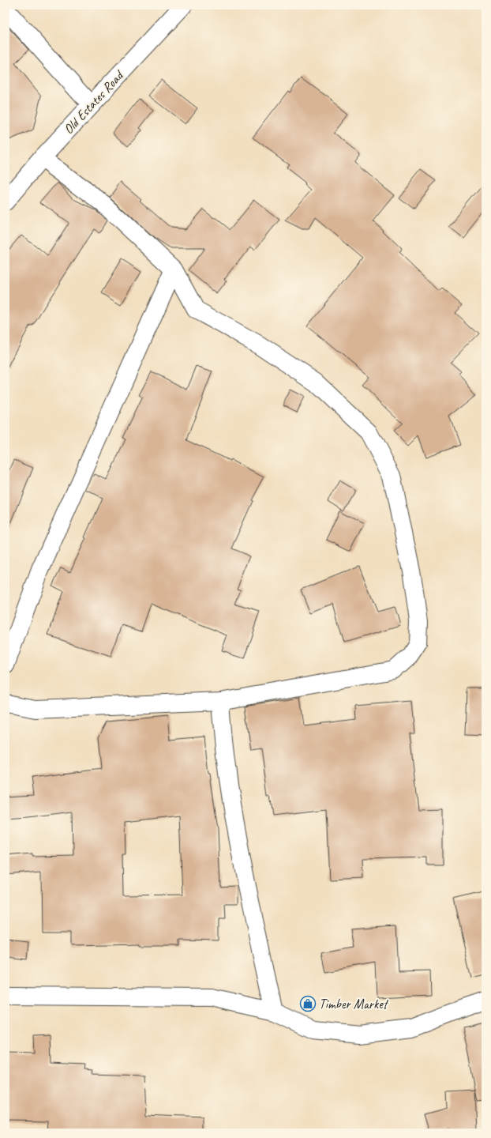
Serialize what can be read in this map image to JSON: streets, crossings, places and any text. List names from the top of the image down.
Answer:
{
  "streets": {
    "street": ["Old Estates Road"]
  },
  "places": {
    "shop": ["Timber Market"]
  }
}
